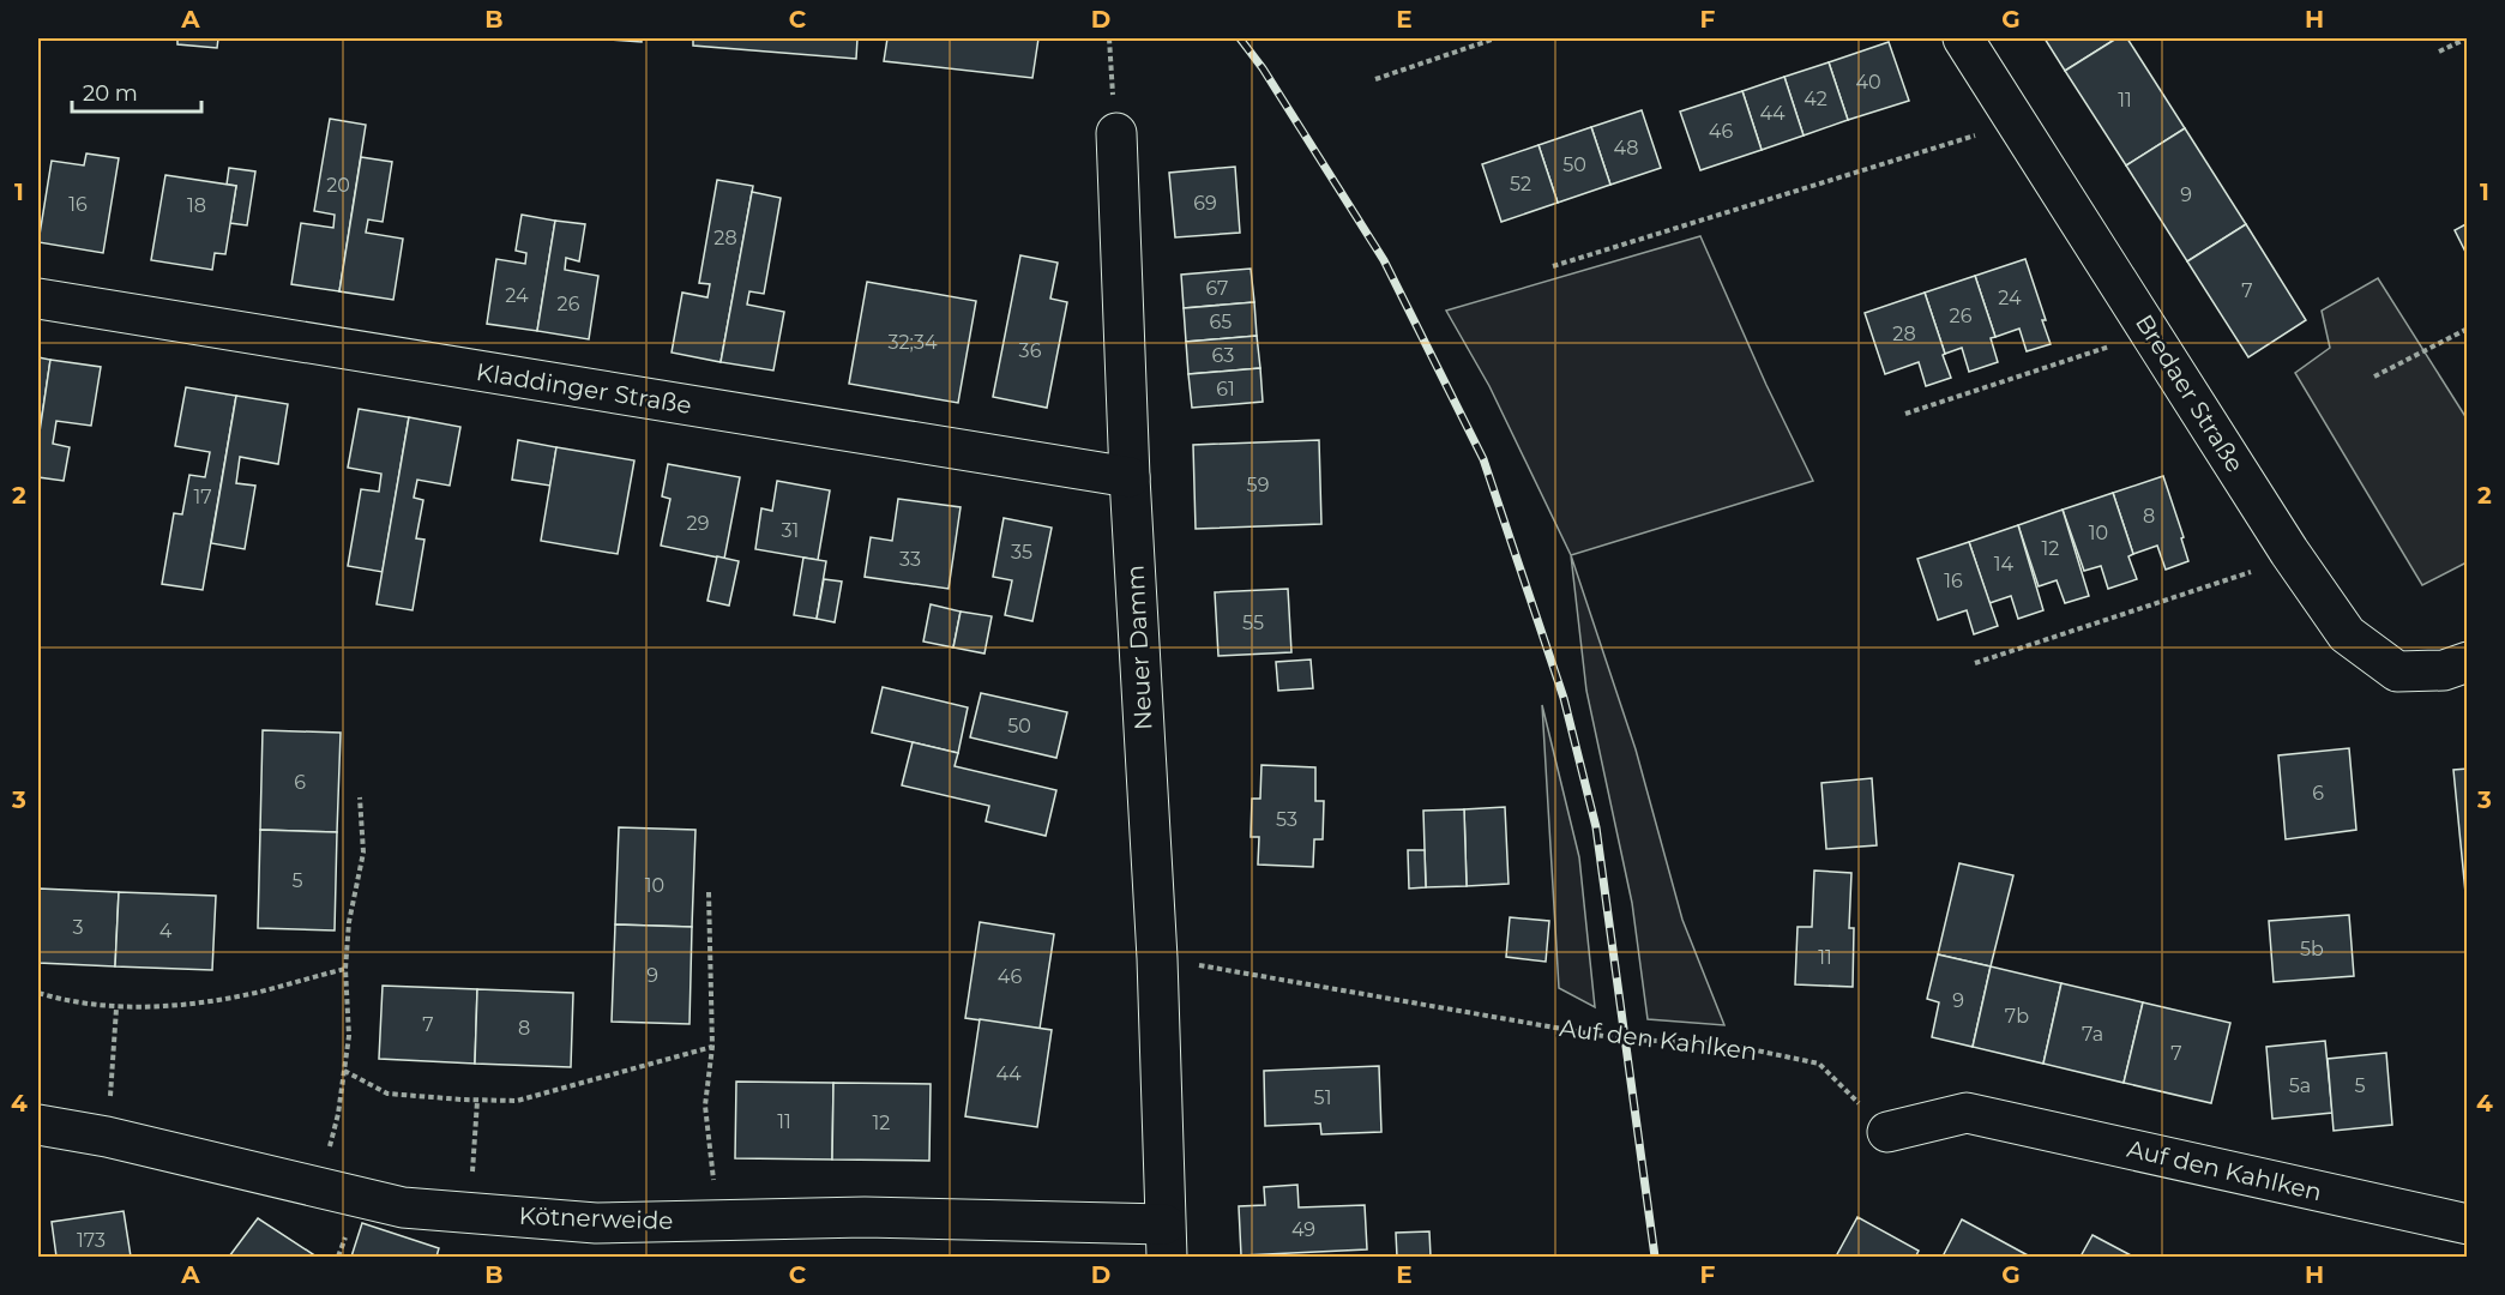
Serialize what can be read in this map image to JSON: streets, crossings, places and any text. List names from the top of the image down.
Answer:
{
  "streets": {
    "street": [
      "Kladdinger Straße",
      "Bredaer Straße",
      "Neuer Damm",
      "Auf den Kahlken",
      "Kötnerweide"
    ]
  },
  "crossings": [
    ["Kladdinger Straße", "Neuer Damm"],
    ["Neuer Damm", "Auf den Kahlken"],
    ["Neuer Damm", "Kötnerweide"]
  ],
  "house_numbers": [
    "40",
    "42",
    "11",
    "44",
    "46",
    "48",
    "50",
    "52",
    "20",
    "9",
    "69",
    "16",
    "18",
    "28",
    "67",
    "7",
    "24",
    "24",
    "26",
    "26",
    "65",
    "28",
    "32;34",
    "36",
    "63",
    "61",
    "59",
    "17",
    "8",
    "29",
    "31",
    "10",
    "12",
    "35",
    "33",
    "14",
    "16",
    "55",
    "50",
    "6",
    "6",
    "53",
    "5",
    "10",
    "3",
    "4",
    "5b",
    "11",
    "9",
    "46",
    "9",
    "7b",
    "7",
    "8",
    "7a",
    "7",
    "44",
    "5a",
    "5",
    "51",
    "11",
    "12",
    "49",
    "173"
  ],
  "scale_bar": "20 m",
  "grid": {
    "columns": [
      "A",
      "B",
      "C",
      "D",
      "E",
      "F",
      "G",
      "H"
    ],
    "rows": [
      "1",
      "2",
      "3",
      "4"
    ]
  }
}
